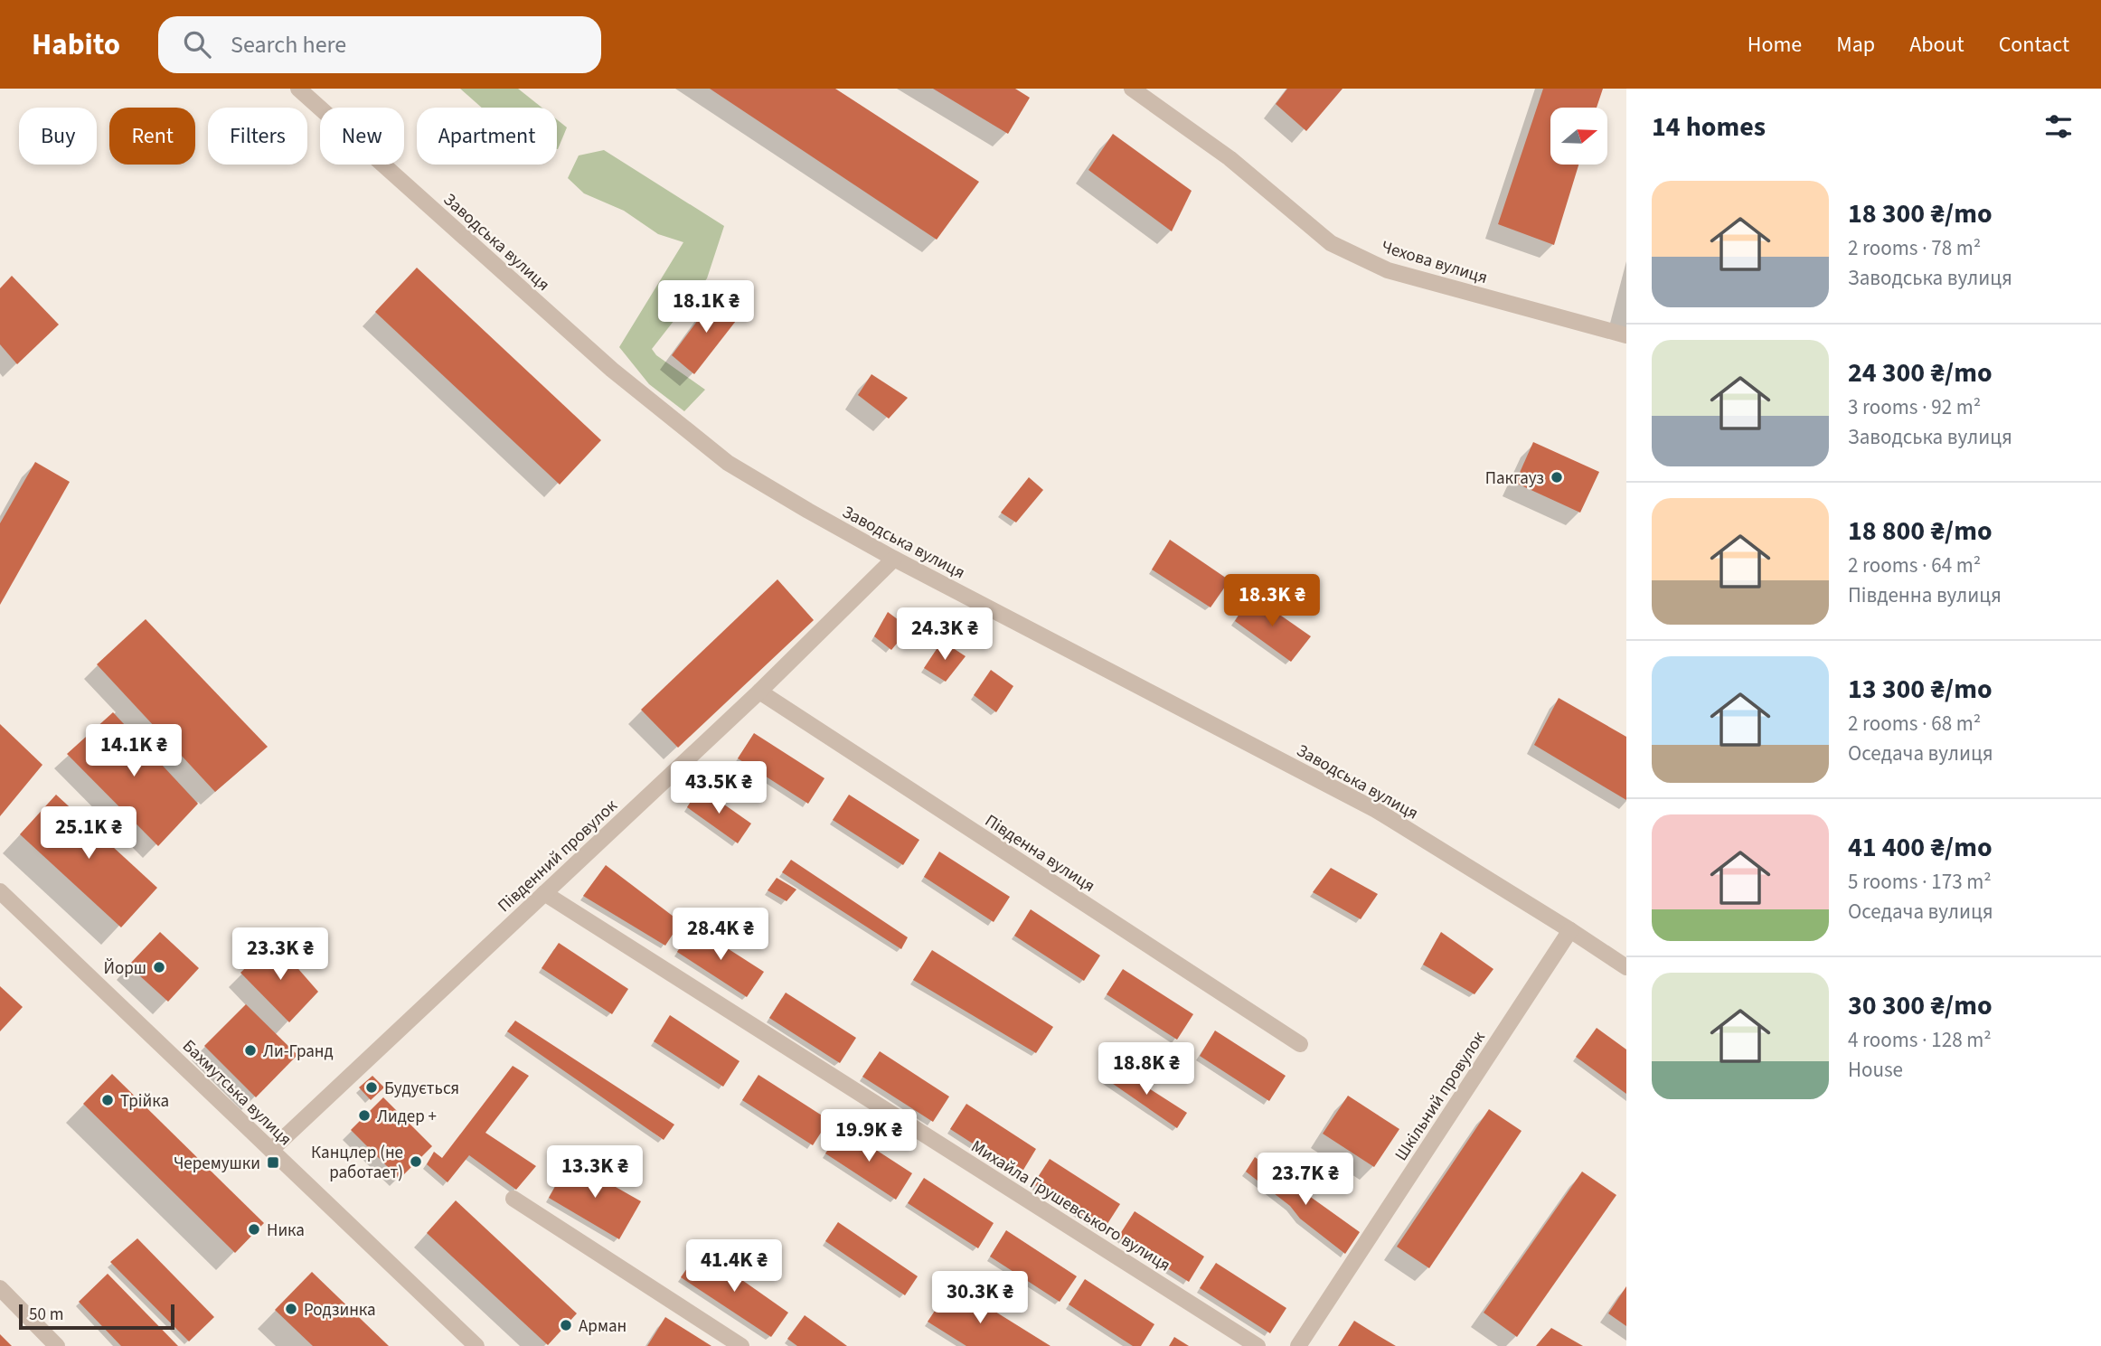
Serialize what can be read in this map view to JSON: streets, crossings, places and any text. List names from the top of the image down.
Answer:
{
  "streets": {
    "street": [
      "Заводська вулиця",
      "Чехова вулиця",
      "Південна вулиця",
      "Південний провулок",
      "Бахмутська вулиця",
      "Шкільний провулок",
      "Михайла Грушевського вулиця"
    ]
  },
  "crossings": [
    ["Заводська вулиця", "Південний провулок"],
    ["Заводська вулиця", "Шкільний провулок"],
    ["Південна вулиця", "Південний провулок"],
    ["Південний провулок", "Бахмутська вулиця"],
    ["Південний провулок", "Михайла Грушевського вулиця"]
  ],
  "places": {
    "other": [
      "Пакгауз",
      "Йорш",
      "Ли-Гранд",
      "Будується",
      "Трійка",
      "Лидер +",
      "Канцлер (не работает)",
      "Ника",
      "Родзинка",
      "Арман"
    ],
    "transit": ["Черемушки"]
  },
  "scale_bar": "50 m",
  "north": "right",
  "page": {
    "header": "Habito",
    "search": "Search here",
    "nav": [
      "Home",
      "Map",
      "About",
      "Contact"
    ],
    "heading": "14 homes",
    "chip": [
      "Buy",
      "Rent",
      "Filters",
      "New",
      "Apartment"
    ],
    "list": [
      {
        "name": "18 300 ₴/mo",
        "note": "2 rooms · 78 m² · Заводська вулиця"
      },
      {
        "name": "24 300 ₴/mo",
        "note": "3 rooms · 92 m² · Заводська вулиця"
      },
      {
        "name": "18 800 ₴/mo",
        "note": "2 rooms · 64 m² · Південна вулиця"
      },
      {
        "name": "13 300 ₴/mo",
        "note": "2 rooms · 68 m² · Оседача вулиця"
      },
      {
        "name": "41 400 ₴/mo",
        "note": "5 rooms · 173 m² · Оседача вулиця"
      },
      {
        "name": "30 300 ₴/mo",
        "note": "4 rooms · 128 m² · House"
      }
    ],
    "price": [
      "18.1K ₴",
      "18.3K ₴",
      "24.3K ₴",
      "14.1K ₴",
      "43.5K ₴",
      "25.1K ₴",
      "28.4K ₴",
      "23.3K ₴",
      "18.8K ₴",
      "19.9K ₴",
      "13.3K ₴",
      "23.7K ₴",
      "41.4K ₴",
      "30.3K ₴"
    ],
    "scale": "50 m"
  }
}
